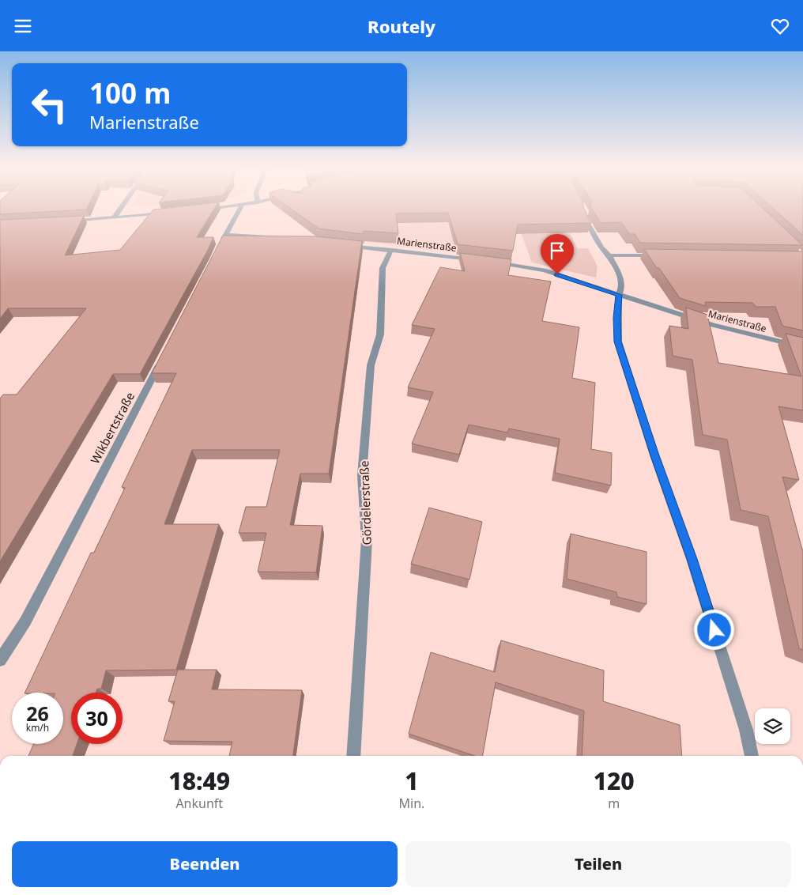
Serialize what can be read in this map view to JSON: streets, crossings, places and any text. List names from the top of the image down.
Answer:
{
  "streets": {
    "street": ["Marienstraße", "Wikbertstraße", "Gördelerstraße"]
  },
  "crossings": [
    ["Marienstraße", "Gördelerstraße"]
  ],
  "page": {
    "header": "Routely",
    "turn": ["100 m", "Marienstraße"],
    "speed": "26 km/h",
    "limit": "30",
    "eta": [
      "18:49",
      "Ankunft",
      "1",
      "Min.",
      "120",
      "m"
    ],
    "buttons": ["Beenden", "Teilen"]
  }
}
